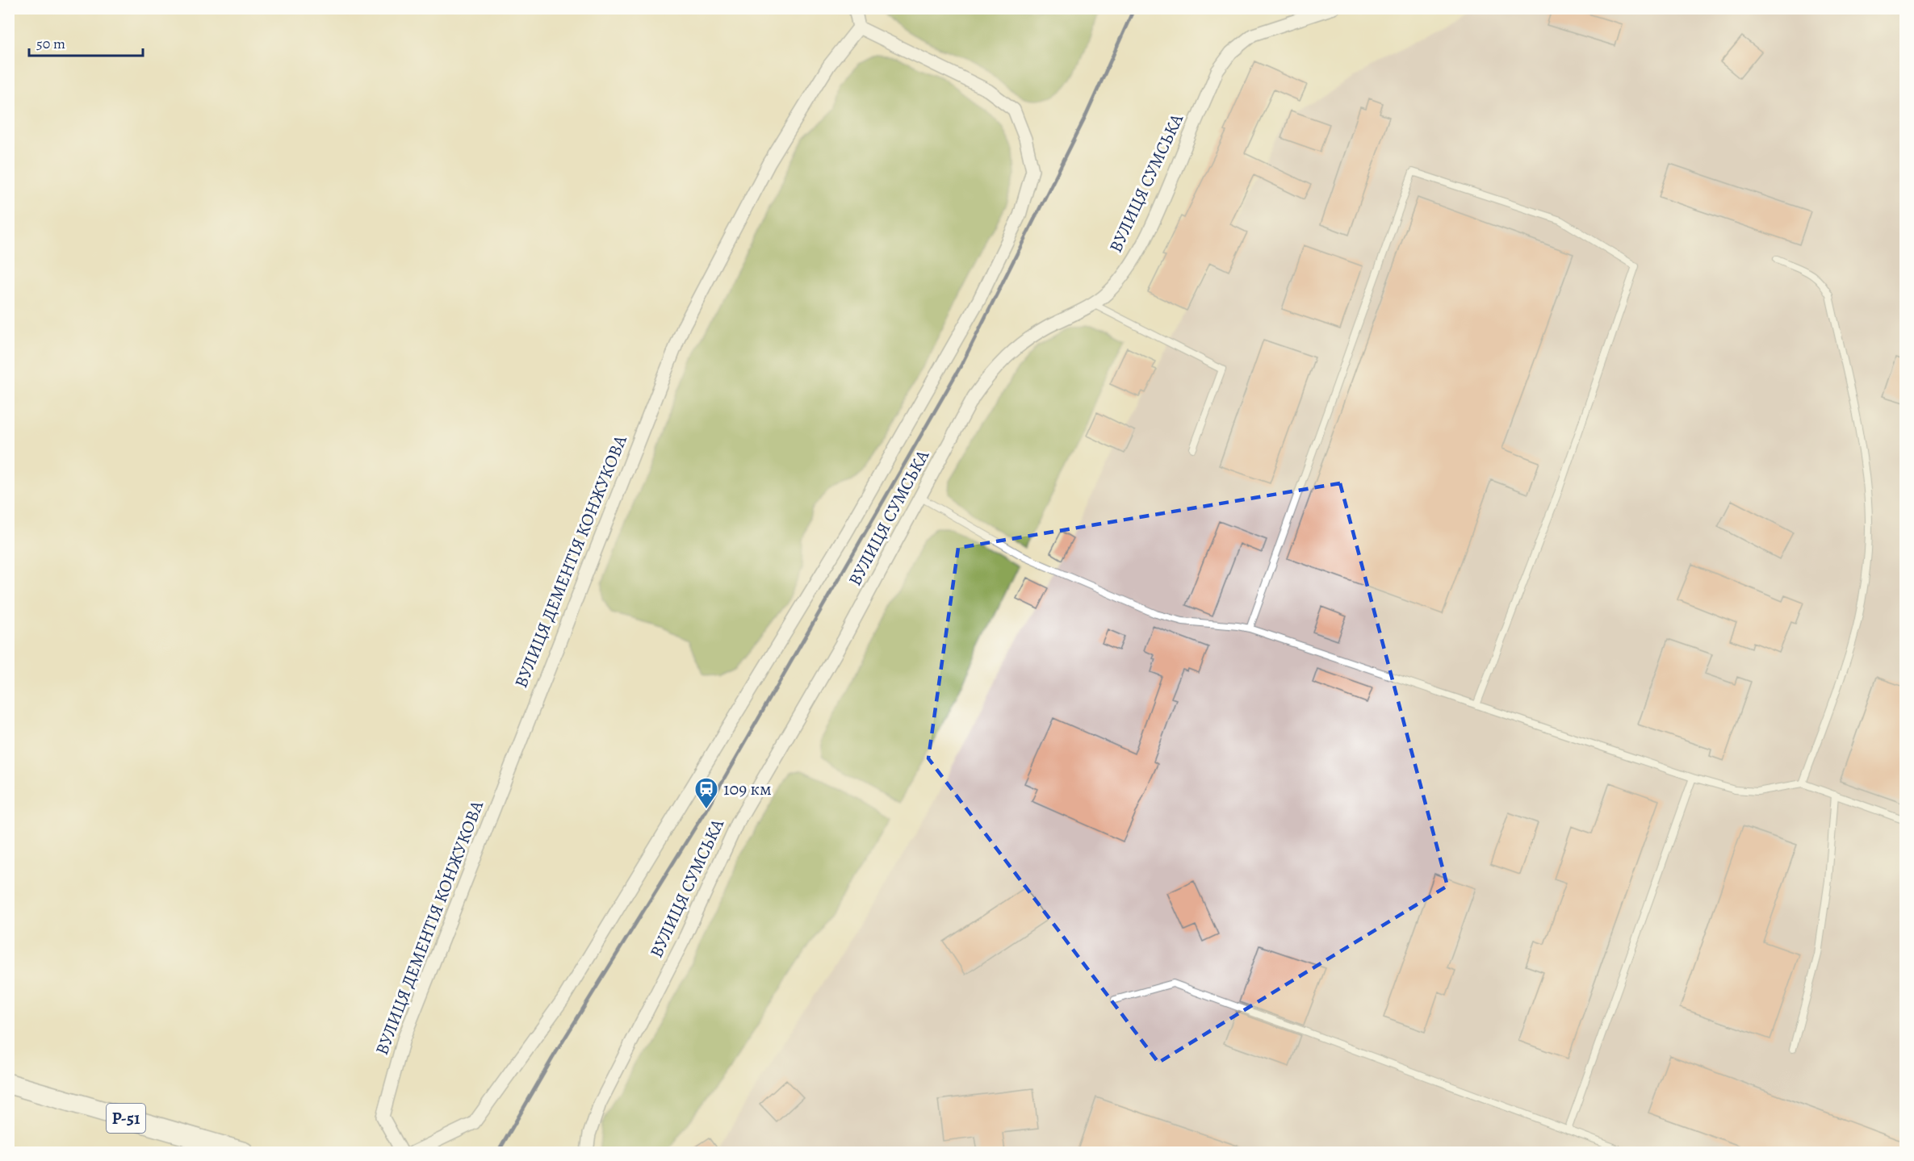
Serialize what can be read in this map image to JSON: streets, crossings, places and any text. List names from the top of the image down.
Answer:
{
  "streets": {
    "main road": ["Р-51"],
    "street": ["ВУЛИЦЯ СУМСЬКА", "ВУЛИЦЯ ДЕМЕНТІЯ КОНЖУКОВА"]
  },
  "places": {
    "station": ["109 км"]
  },
  "scale_bar": "50 m"
}
